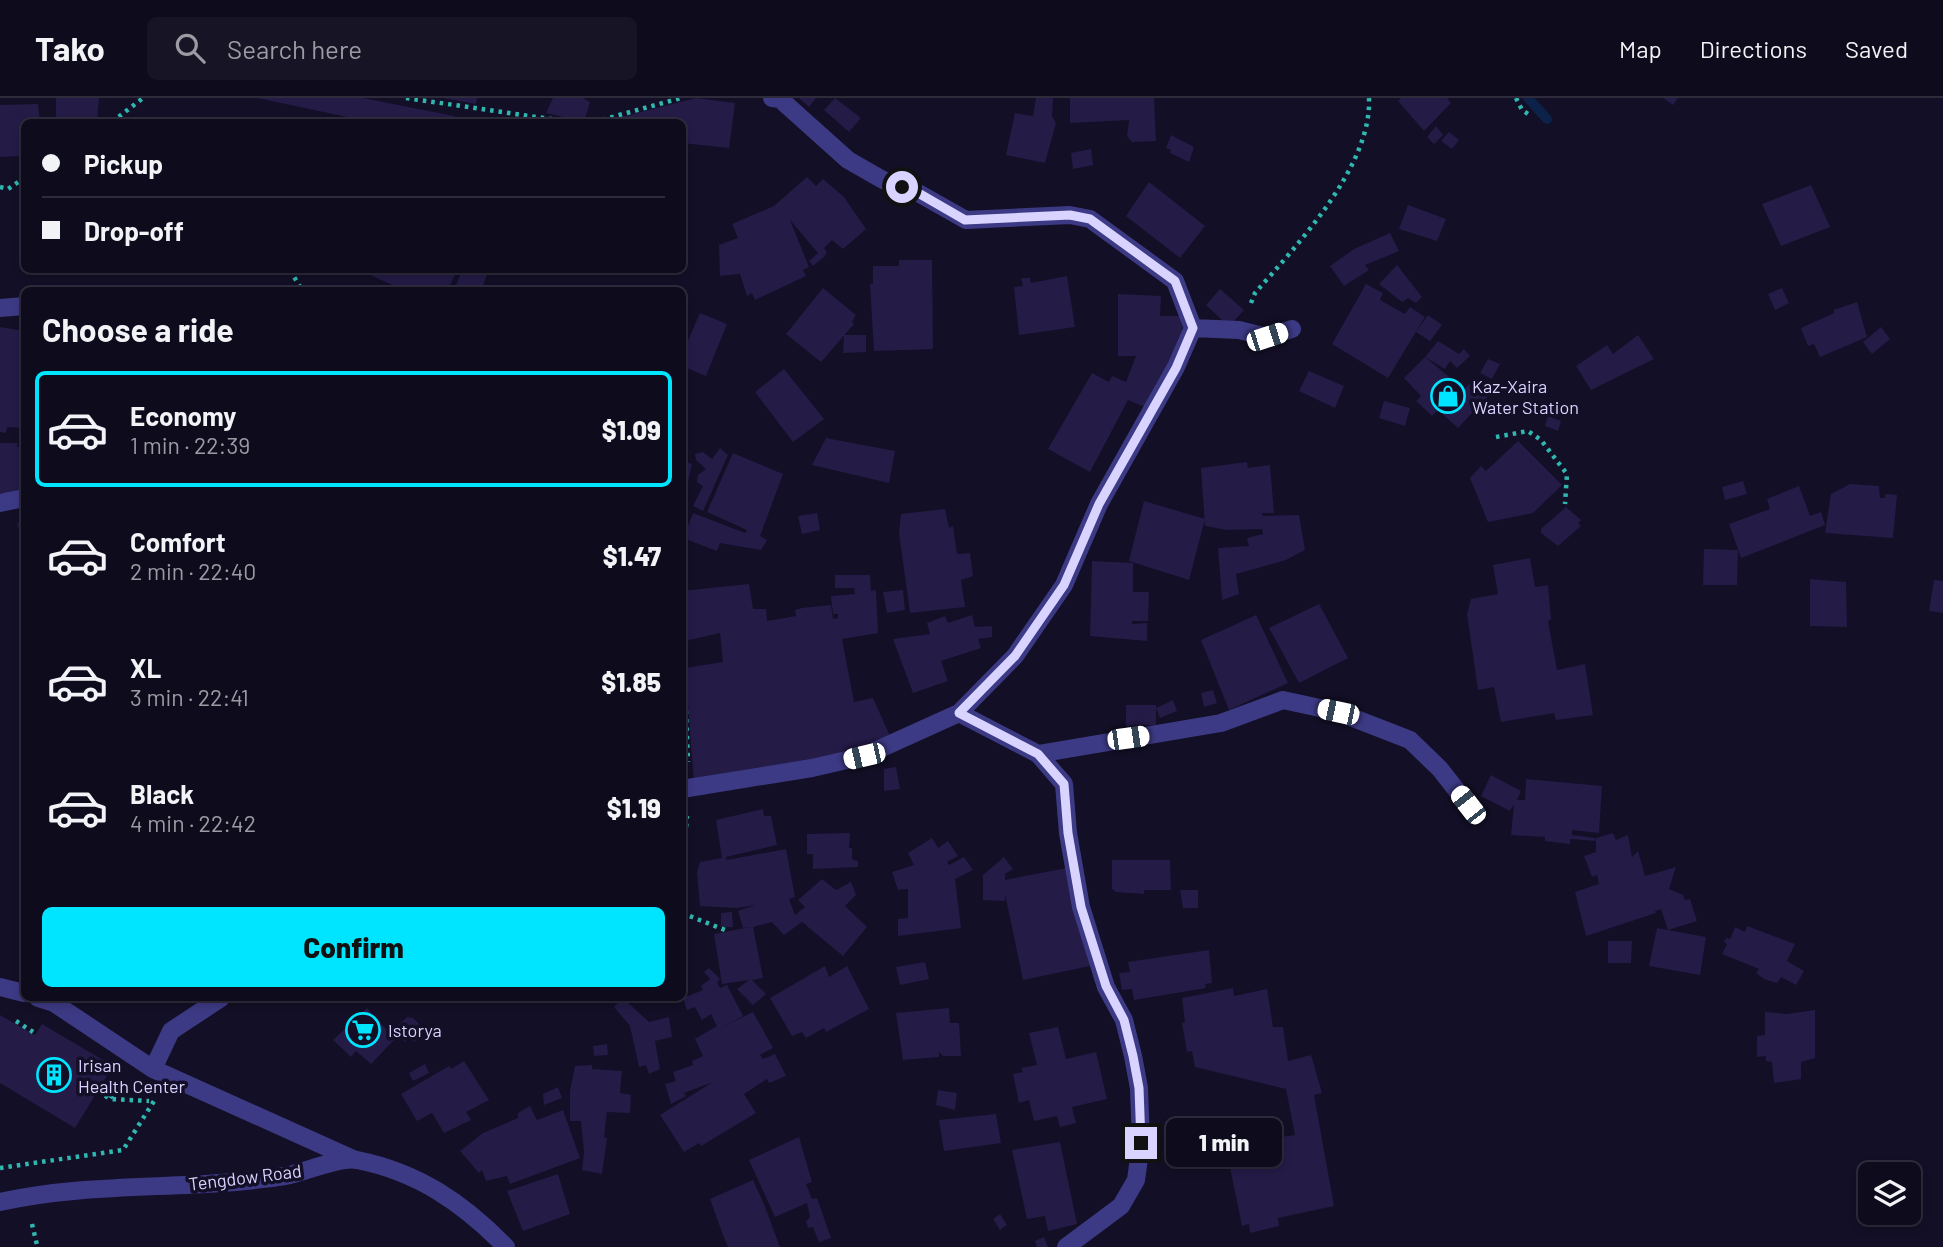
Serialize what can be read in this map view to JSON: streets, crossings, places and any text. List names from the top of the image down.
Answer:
{
  "streets": {
    "street": ["Tengdow Road"]
  },
  "places": {
    "shop": ["Kaz-Xaira Water Station"],
    "supermarket": ["Istorya"],
    "building": ["Irisan Health Center"]
  },
  "page": {
    "header": "Tako",
    "search": "Search here",
    "nav": ["Map", "Directions", "Saved"],
    "banner": ["Pickup", "Drop-off"],
    "heading": "Choose a ride",
    "list": [
      {
        "name": "Economy",
        "note": "1 min · 22:39",
        "value": "$1.09"
      },
      {
        "name": "Comfort",
        "note": "2 min · 22:40",
        "value": "$1.47"
      },
      {
        "name": "XL",
        "note": "3 min · 22:41",
        "value": "$1.85"
      },
      {
        "name": "Black",
        "note": "4 min · 22:42",
        "value": "$1.19"
      }
    ],
    "buttons": "Confirm",
    "bubble": "1 min"
  }
}
